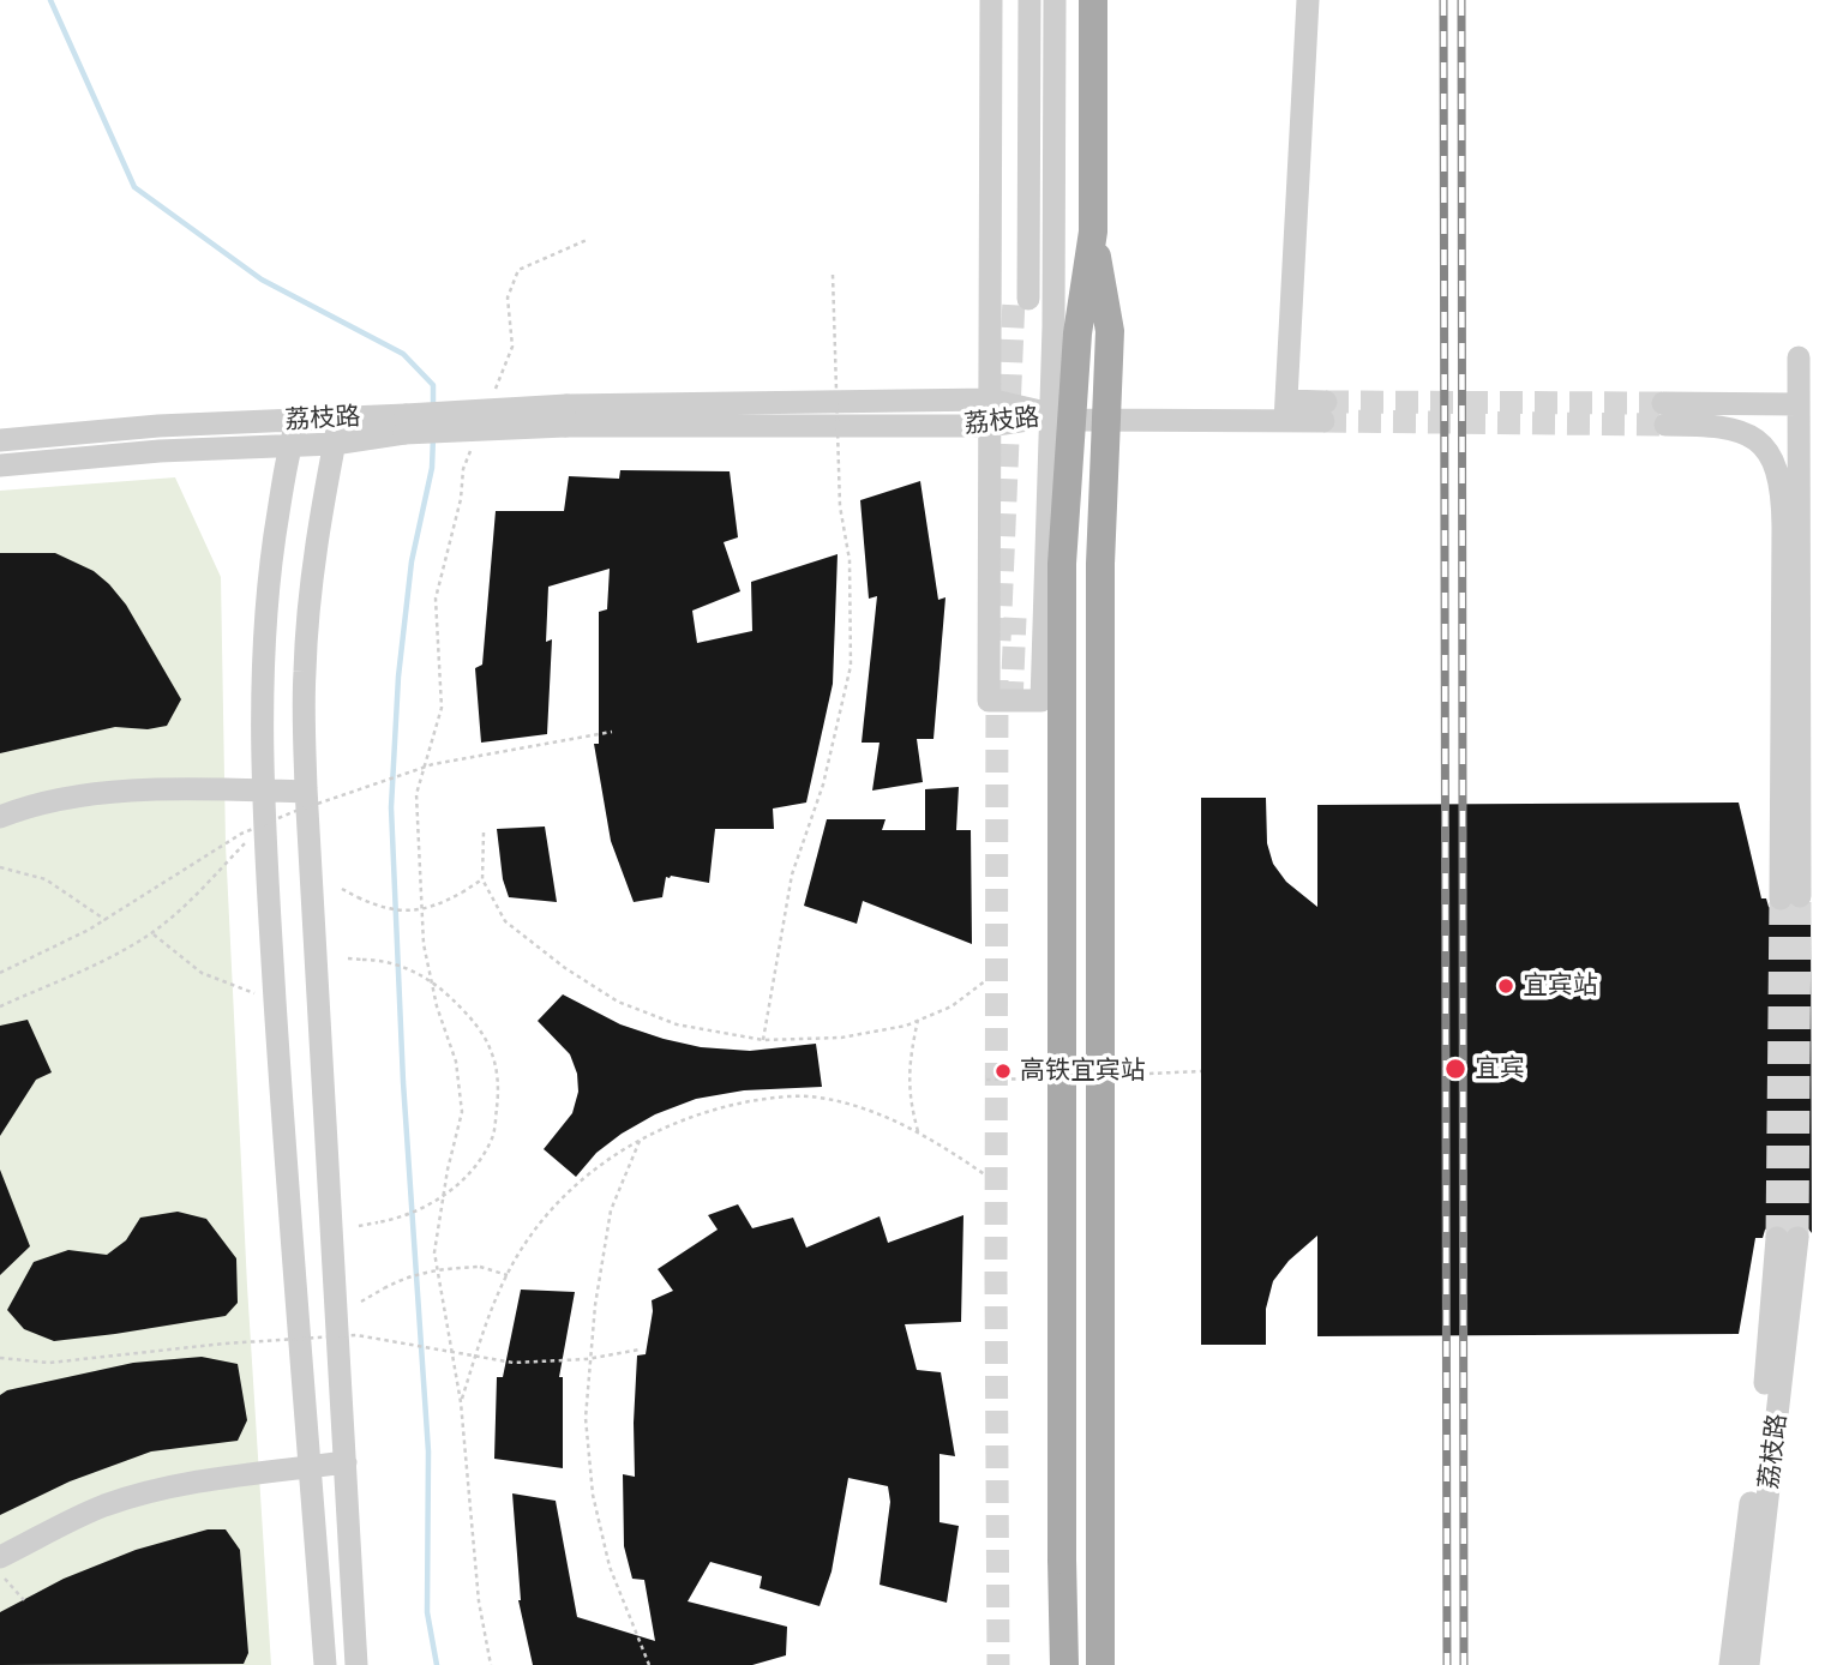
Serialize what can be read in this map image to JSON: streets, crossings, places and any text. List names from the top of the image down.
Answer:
{
  "streets": {
    "street": ["荔枝路"]
  },
  "places": ["宜宾站", "宜宾", "高铁宜宾站"]
}
